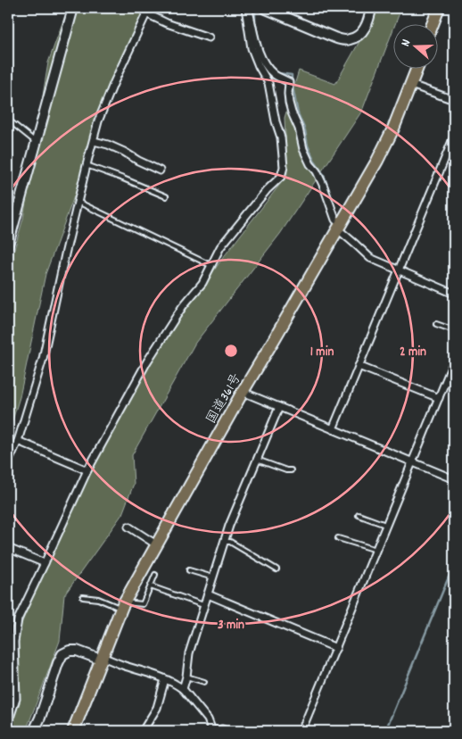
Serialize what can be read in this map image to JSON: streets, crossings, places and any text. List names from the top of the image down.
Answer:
{
  "streets": {
    "highway": ["国道361号"]
  },
  "north": "left",
  "rings": ["1 min", "2 min", "3 min"]
}
